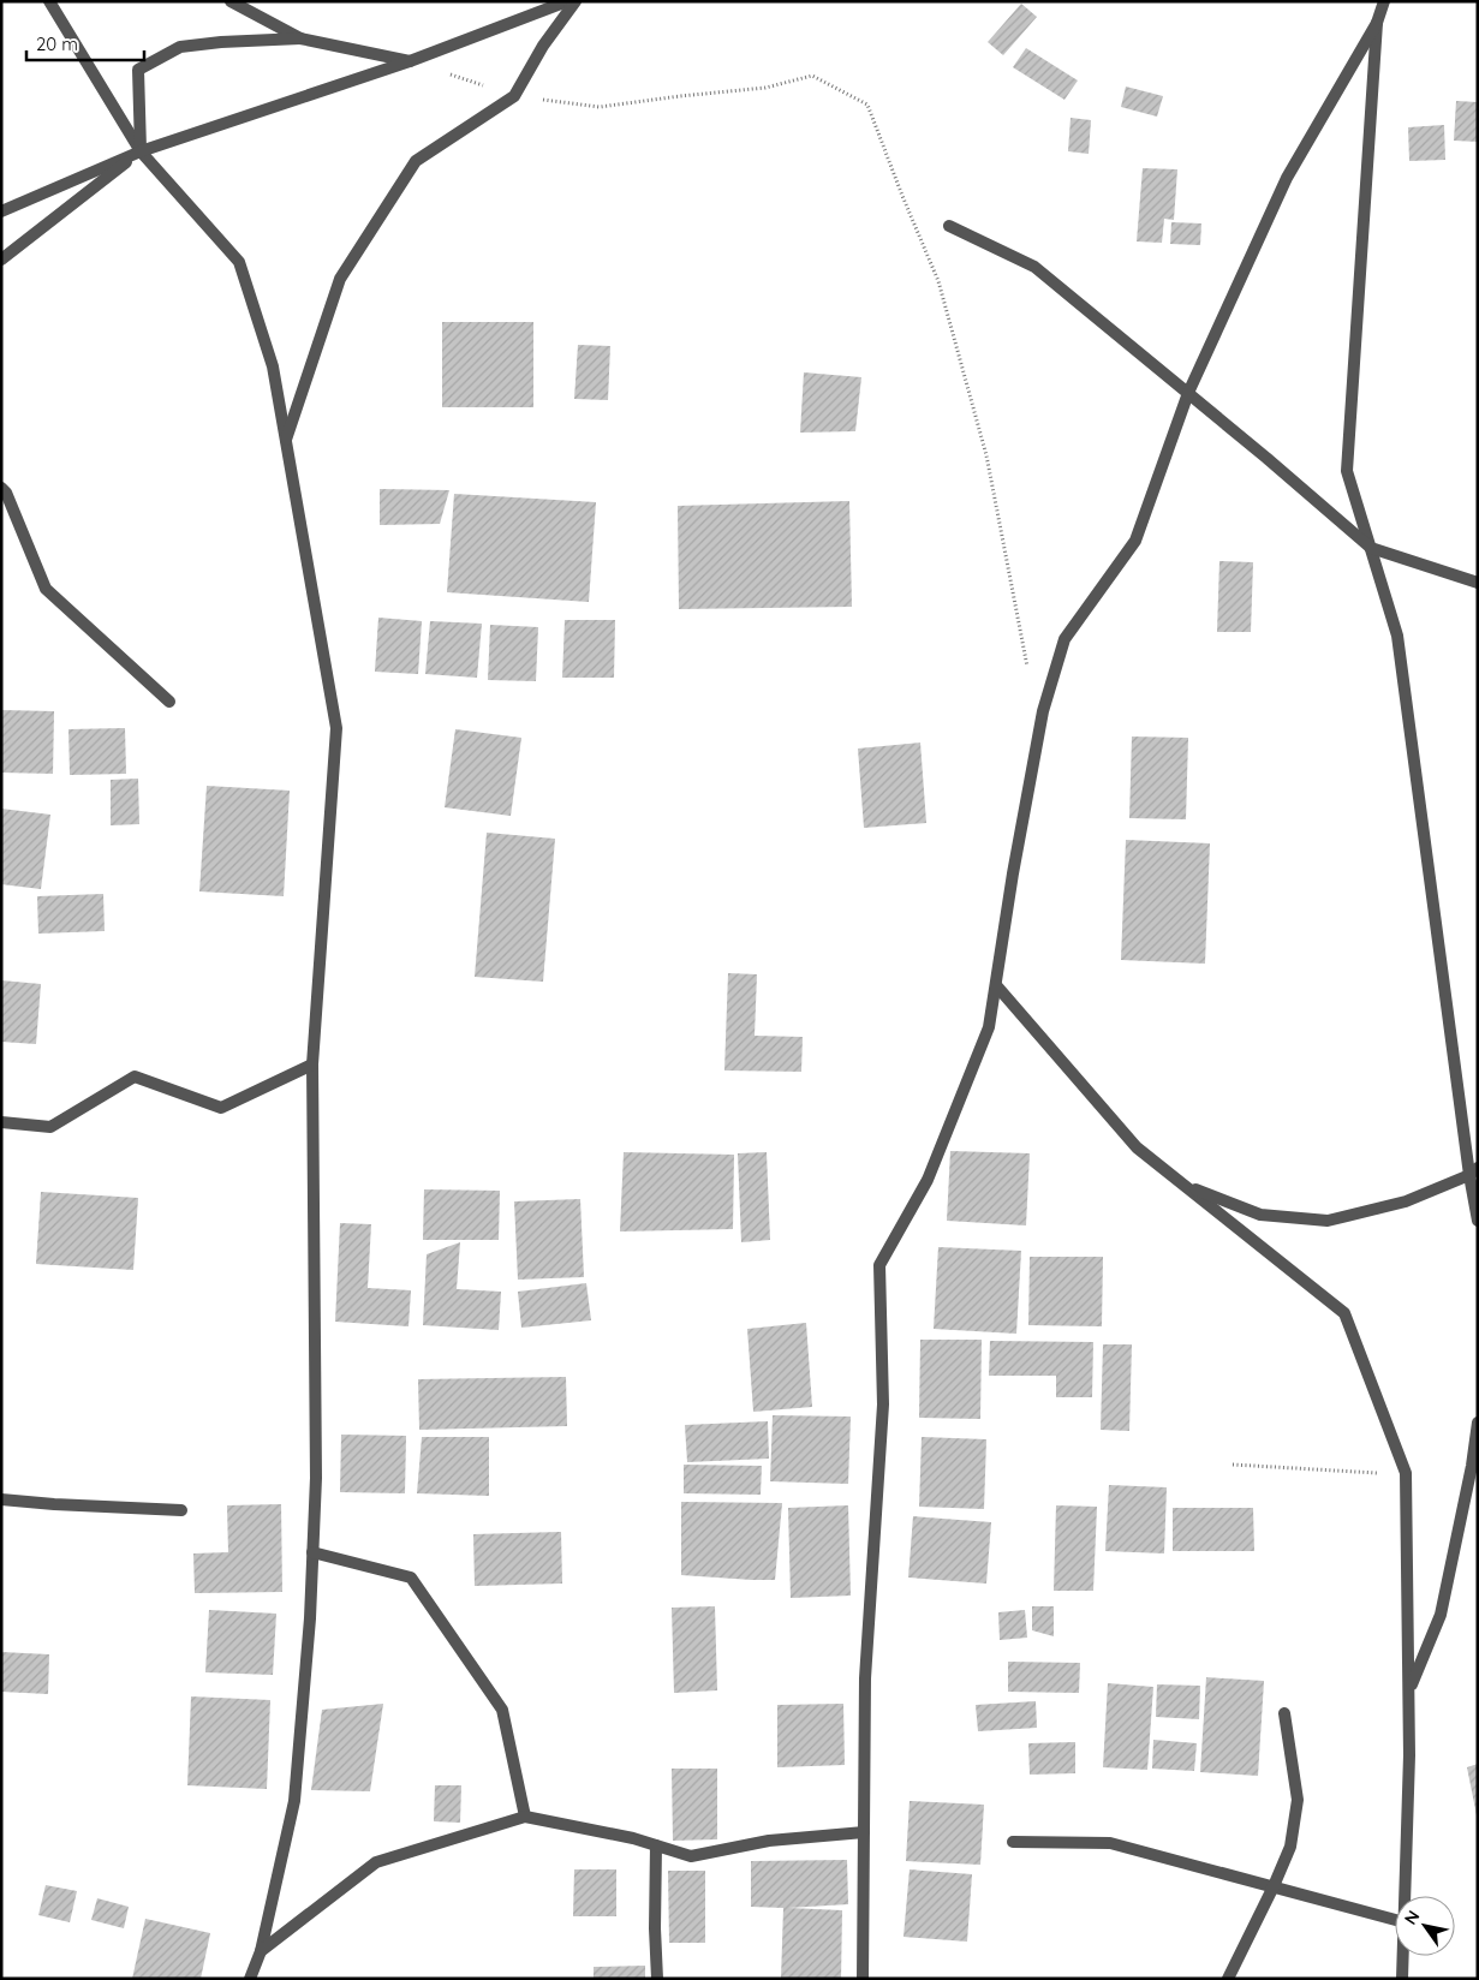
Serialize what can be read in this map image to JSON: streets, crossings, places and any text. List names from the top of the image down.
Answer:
{
  "scale_bar": "20 m",
  "north": "top left"
}
